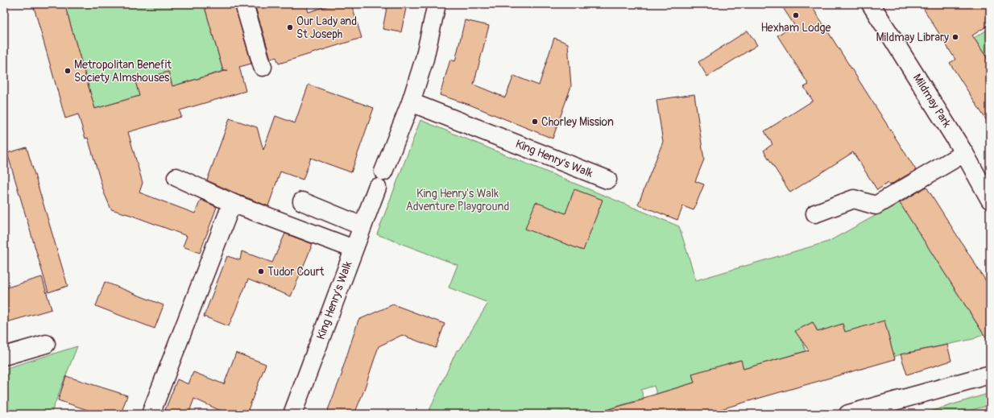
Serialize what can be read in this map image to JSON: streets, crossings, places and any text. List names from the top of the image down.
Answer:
{
  "streets": {
    "street": ["Mildmay Park", "King Henry's Walk"]
  },
  "parks": ["King Henry's Walk Adventure Playground"],
  "places": [
    "Hexham Lodge",
    "Our Lady and St Joseph",
    "Mildmay Library",
    "Metropolitan Benefit Society Almshouses",
    "Chorley Mission",
    "Tudor Court"
  ]
}
